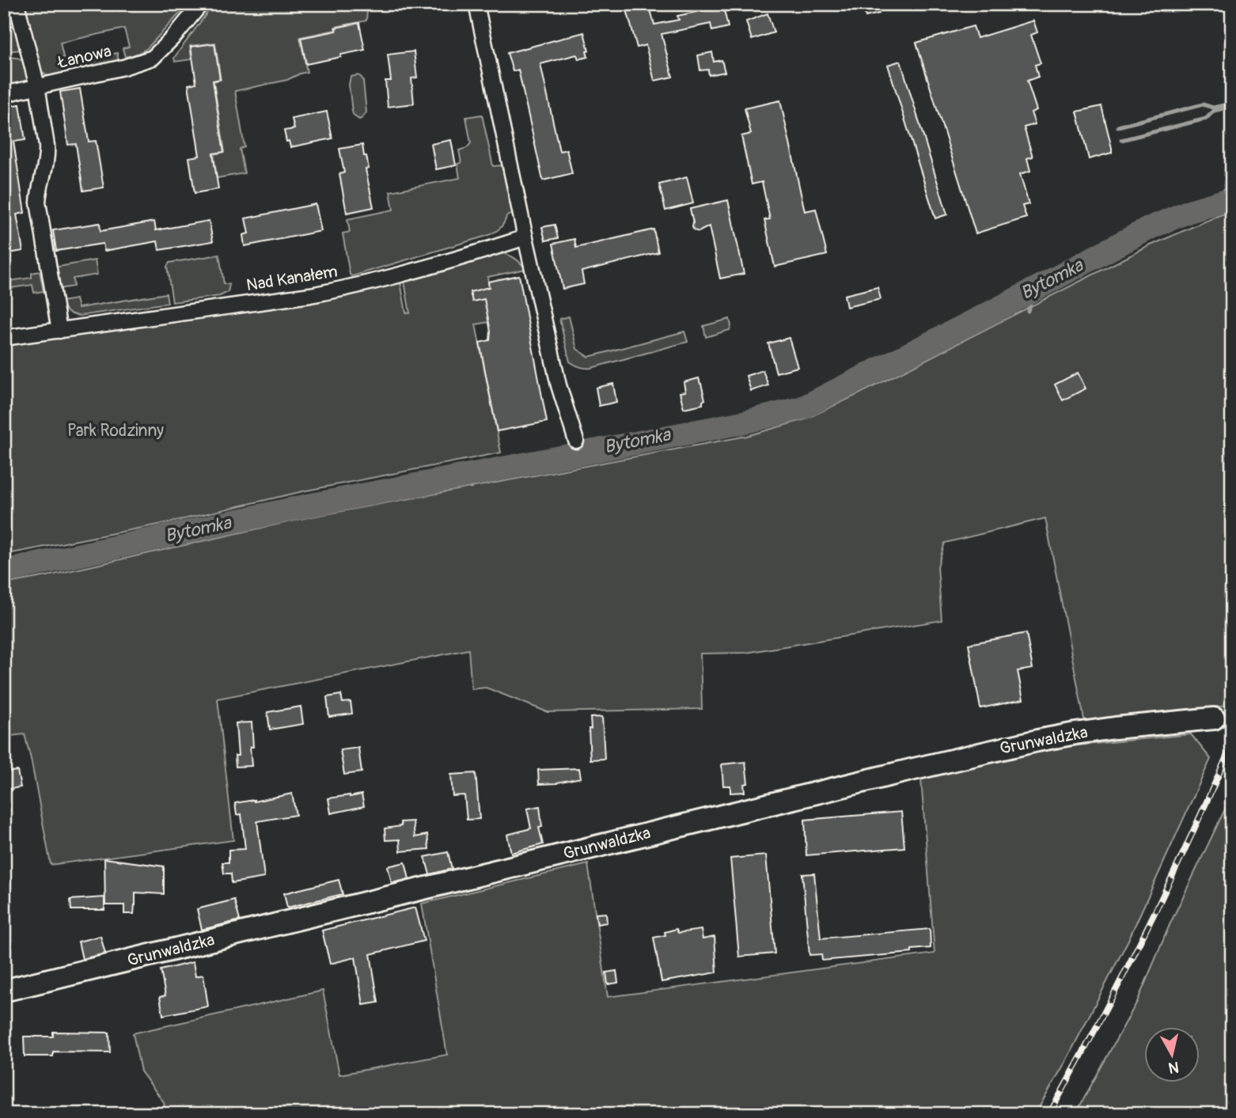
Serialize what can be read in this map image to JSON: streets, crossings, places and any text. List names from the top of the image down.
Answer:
{
  "streets": {
    "street": ["Łanowa", "Nad Kanałem", "Grunwaldzka"]
  },
  "water": ["Bytomka"],
  "parks": ["Park Rodzinny"],
  "north": "bottom"
}
